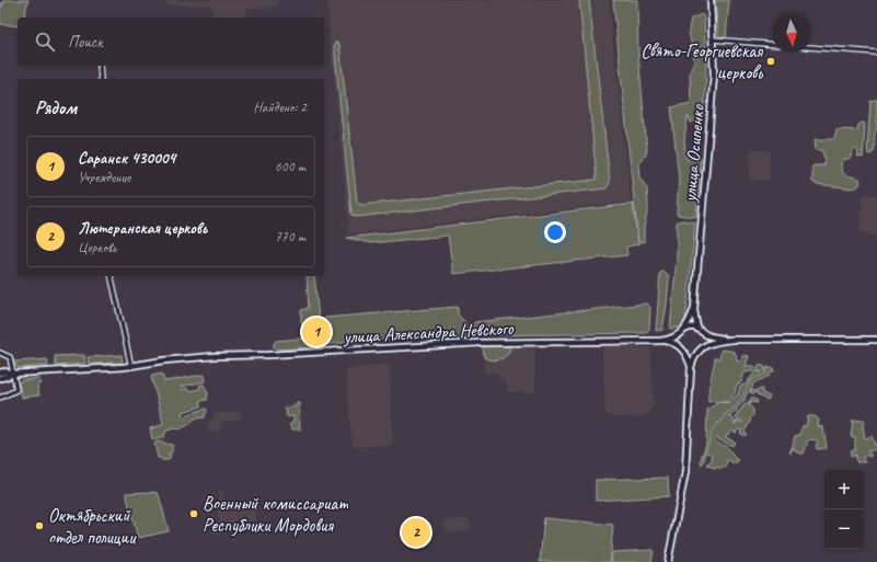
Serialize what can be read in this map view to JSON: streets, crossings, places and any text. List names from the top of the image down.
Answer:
{
  "streets": {
    "main road": ["улица Осипенко", "улица Александра Невского"]
  },
  "places": ["Свято-Георгиевская церковь", "Военный комиссариат Республики Мордовия", "Октябрьский отдел полиции"],
  "north": "bottom",
  "page": {
    "search": "Поиск",
    "heading": ["Рядом", "Найдено: 2"],
    "list": [
      {
        "mark": "1",
        "name": "Саранск 430004",
        "note": "Учреждение",
        "value": "600 m"
      },
      {
        "mark": "2",
        "name": "Лютеранская церковь",
        "note": "Церковь",
        "value": "770 m"
      }
    ],
    "pins": ["1", "2"],
    "map_buttons": ["+", "−"]
  }
}
